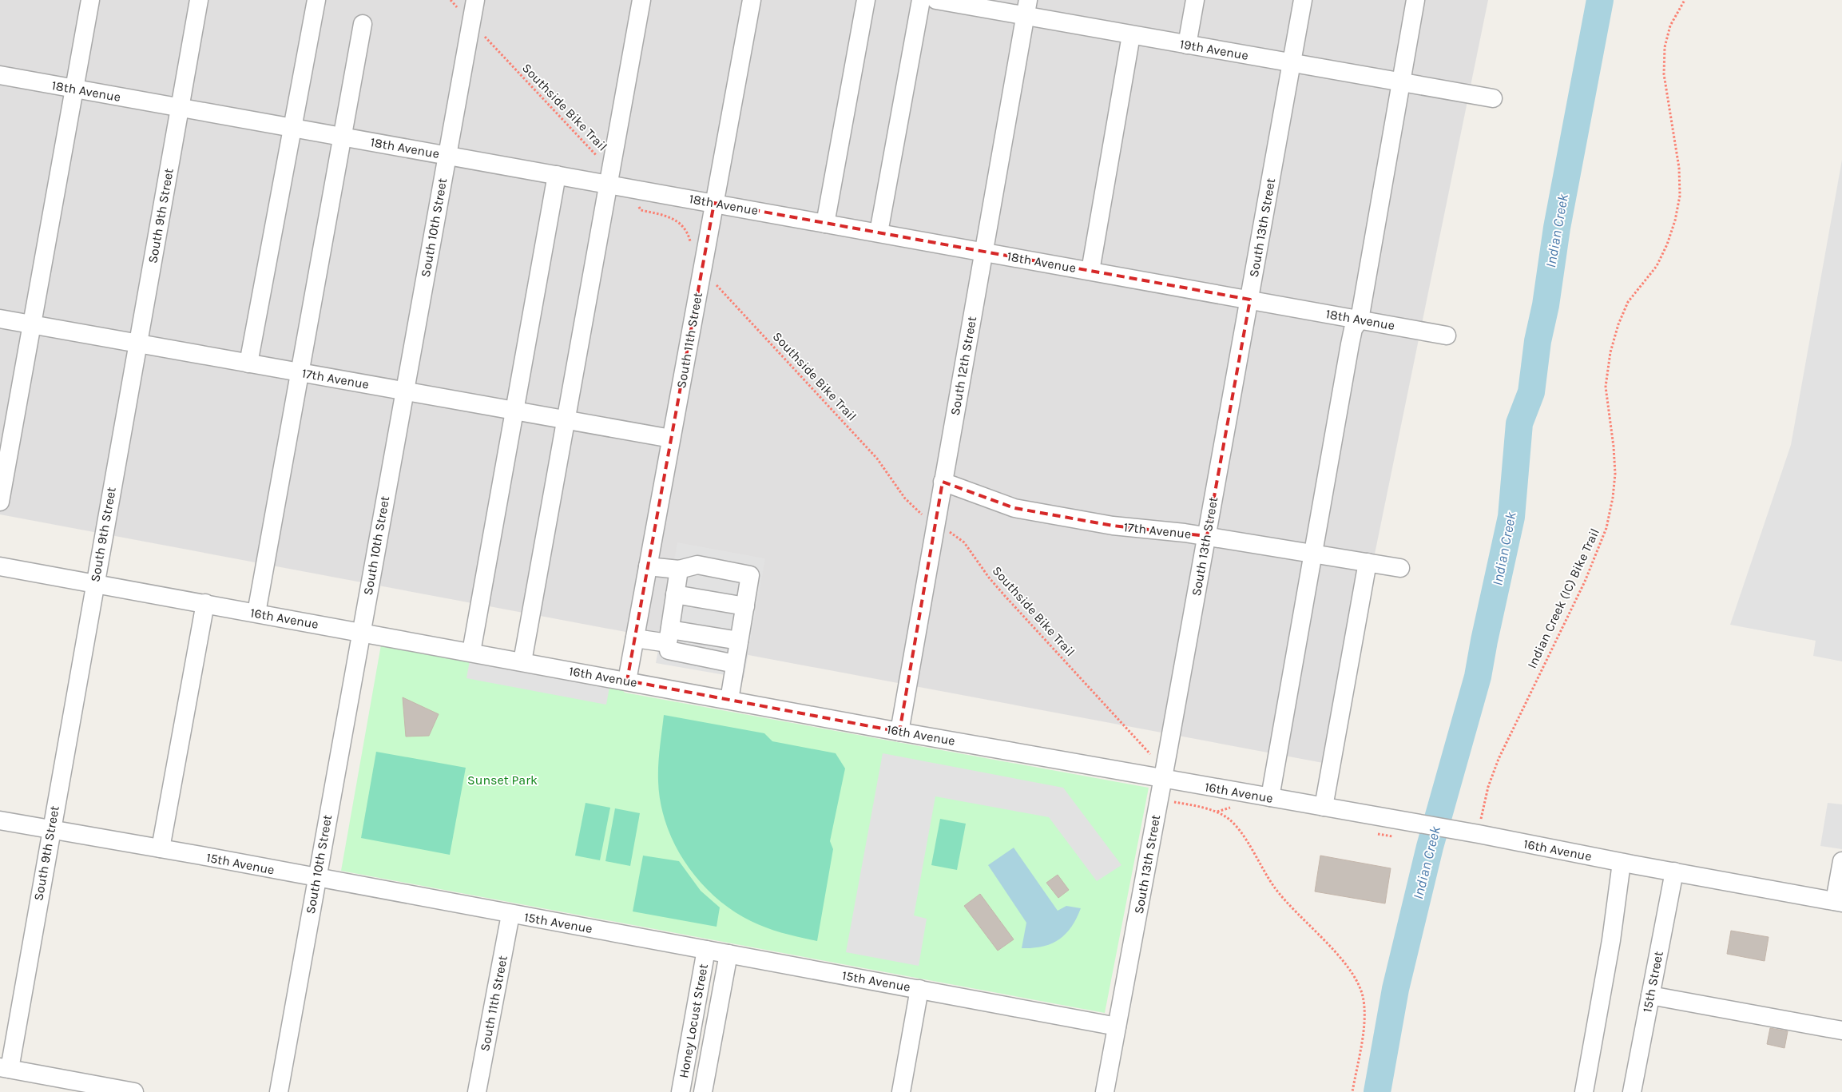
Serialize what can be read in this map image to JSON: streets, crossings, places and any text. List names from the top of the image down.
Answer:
{
  "streets": {
    "street": [
      "19th Avenue",
      "18th Avenue",
      "South 9th Street",
      "South 10th Street",
      "South 13th Street",
      "South 11th Street",
      "South 12th Street",
      "17th Avenue",
      "16th Avenue",
      "15th Avenue",
      "15th Street",
      "Honey Locust Street"
    ],
    "path": ["Southside Bike Trail", "Indian Creek (IC) Bike Trail"]
  },
  "crossings": [
    ["19th Avenue", "South 13th Street"],
    ["19th Avenue", "South 12th Street"],
    ["18th Avenue", "South 9th Street"],
    ["18th Avenue", "South 10th Street"],
    ["18th Avenue", "South 13th Street"],
    ["18th Avenue", "South 11th Street"],
    ["18th Avenue", "South 12th Street"],
    ["Southside Bike Trail", "South 10th Street"],
    ["Southside Bike Trail", "South 11th Street"],
    ["Southside Bike Trail", "South 12th Street"],
    ["South 9th Street", "17th Avenue"],
    ["South 9th Street", "16th Avenue"],
    ["South 9th Street", "15th Avenue"],
    ["South 10th Street", "17th Avenue"],
    ["South 10th Street", "16th Avenue"],
    ["South 10th Street", "15th Avenue"],
    ["South 13th Street", "17th Avenue"],
    ["South 13th Street", "16th Avenue"],
    ["South 13th Street", "15th Avenue"],
    ["South 11th Street", "17th Avenue"],
    ["South 11th Street", "16th Avenue"],
    ["South 11th Street", "15th Avenue"],
    ["South 12th Street", "17th Avenue"],
    ["South 12th Street", "16th Avenue"],
    ["Indian Creek (IC) Bike Trail", "16th Avenue"],
    ["16th Avenue", "15th Street"],
    ["15th Avenue", "Honey Locust Street"]
  ],
  "water": ["Indian Creek"],
  "parks": ["Sunset Park"]
}
